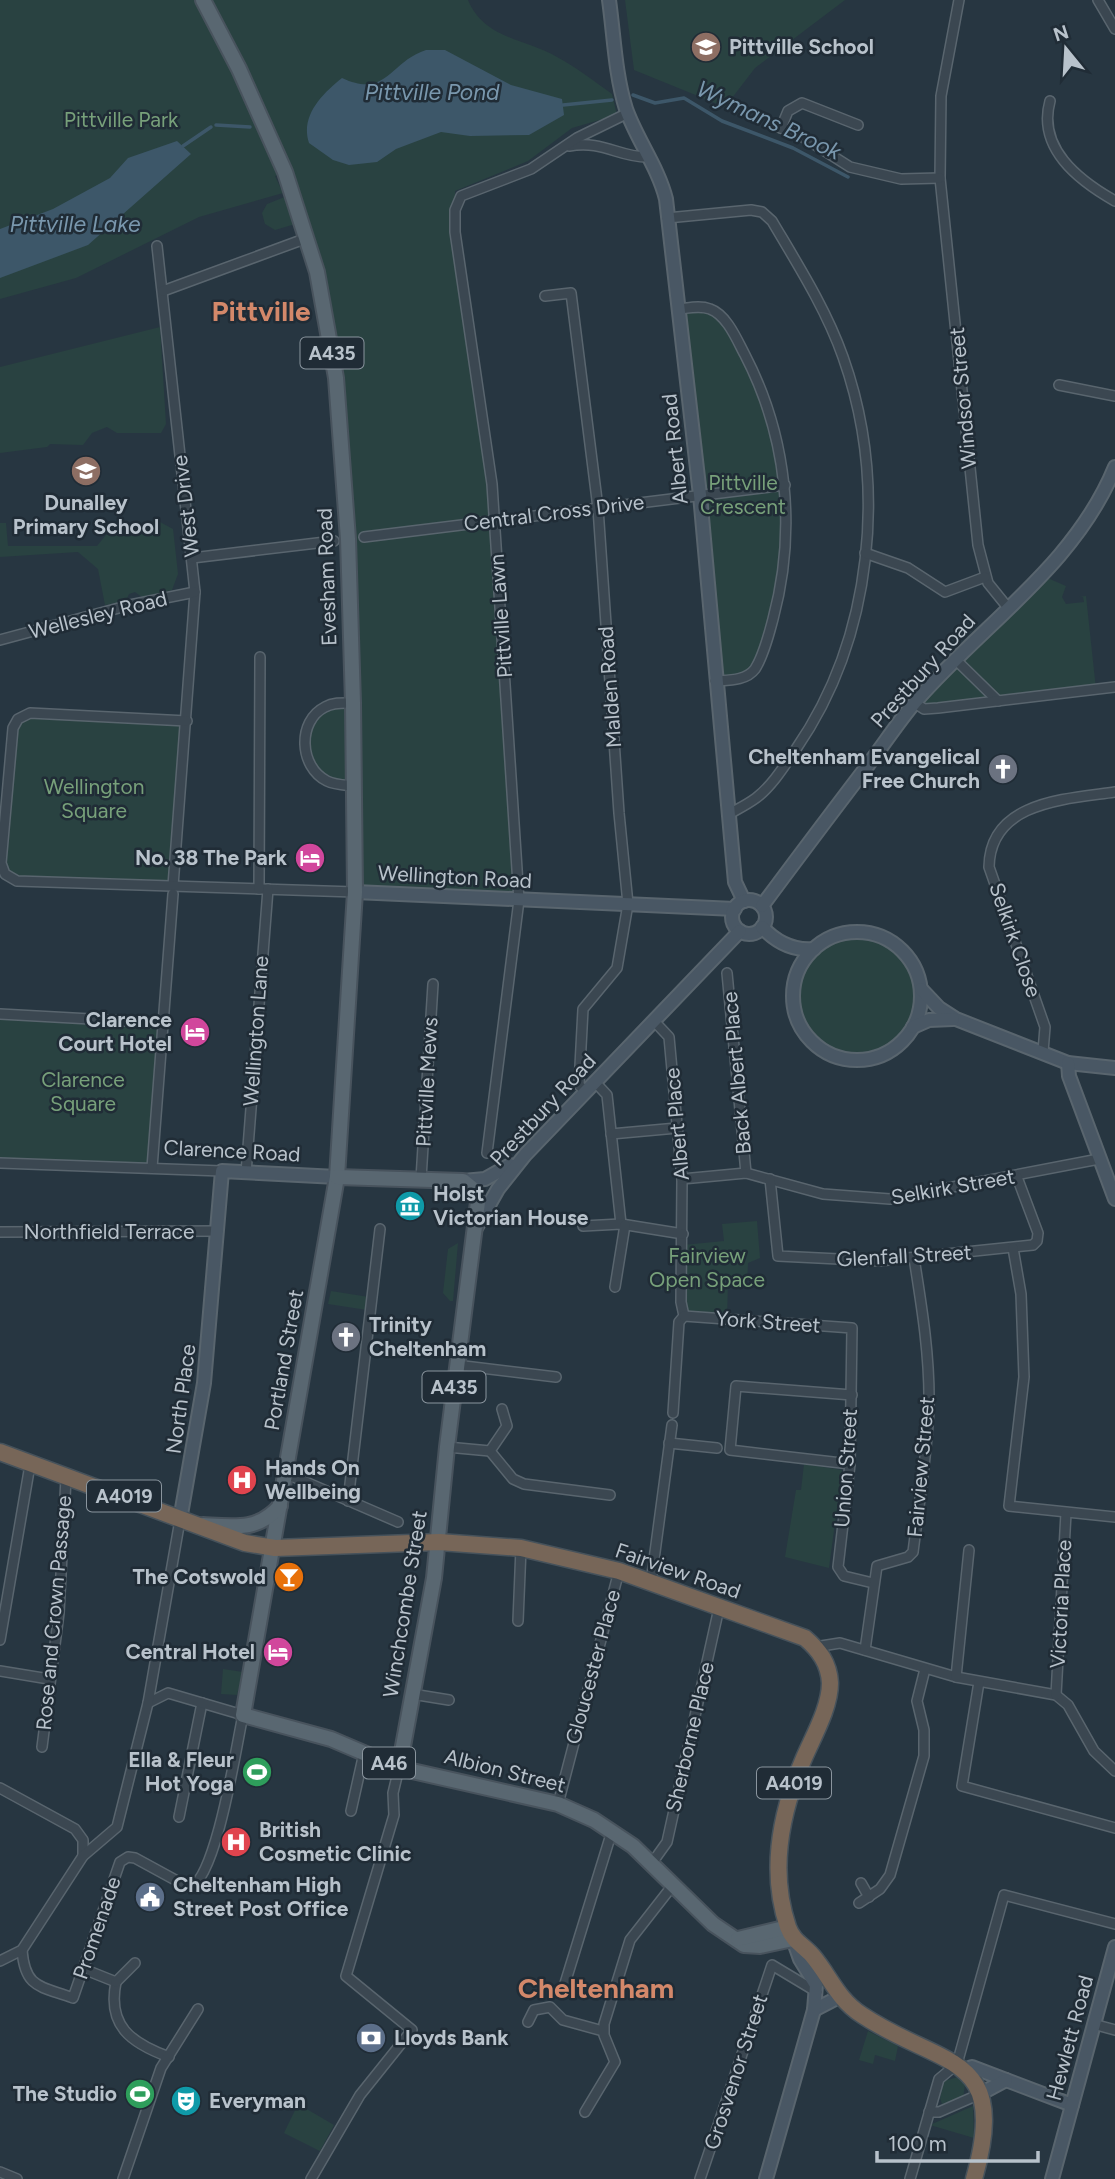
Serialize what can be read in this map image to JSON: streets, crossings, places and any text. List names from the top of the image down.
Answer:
{
  "streets": {
    "highway": ["A4019", "Fairview Road"],
    "main road": [
      "A435",
      "Evesham Road",
      "Clarence Road",
      "Portland Street",
      "Winchcombe Street",
      "A46",
      "Albion Street"
    ],
    "street": [
      "Windsor Street",
      "Albert Road",
      "West Drive",
      "Central Cross Drive",
      "Wellesley Road",
      "Pittville Lawn",
      "Prestbury Road",
      "Malden Road",
      "Wellington Road",
      "Selkirk Close",
      "Wellington Lane",
      "Back Albert Place",
      "Pittville Mews",
      "Albert Place",
      "Selkirk Street",
      "Northfield Terrace",
      "Glenfall Street",
      "York Street",
      "North Place",
      "Fairview Street",
      "Union Street",
      "Victoria Place",
      "Rose and Crown Passage",
      "Gloucester Place",
      "Sherborne Place",
      "Promenade",
      "Hewlett Road",
      "Grosvenor Street"
    ]
  },
  "crossings": [
    ["A435", "Prestbury Road"],
    ["A435", "Clarence Road"],
    ["A435", "Winchcombe Street"],
    ["Windsor Street", "Prestbury Road"],
    ["Albert Road", "Central Cross Drive"],
    ["Albert Road", "Pittville Lawn"],
    ["Albert Road", "Prestbury Road"],
    ["Albert Road", "Wellington Road"],
    ["West Drive", "Wellesley Road"],
    ["Central Cross Drive", "Pittville Lawn"],
    ["Central Cross Drive", "Malden Road"],
    ["Evesham Road", "Wellington Road"],
    ["Evesham Road", "Clarence Road"],
    ["Evesham Road", "Portland Street"],
    ["Pittville Lawn", "Wellington Road"],
    ["Prestbury Road", "Malden Road"],
    ["Prestbury Road", "Wellington Road"],
    ["Prestbury Road", "Albert Place"],
    ["Prestbury Road", "Clarence Road"],
    ["Prestbury Road", "Winchcombe Street"],
    ["Malden Road", "Wellington Road"],
    ["Wellington Road", "Wellington Lane"],
    ["Wellington Lane", "Clarence Road"],
    ["Back Albert Place", "Selkirk Street"],
    ["Pittville Mews", "Clarence Road"],
    ["Albert Place", "Selkirk Street"],
    ["Albert Place", "York Street"],
    ["Clarence Road", "Portland Street"],
    ["Clarence Road", "North Place"],
    ["Selkirk Street", "Glenfall Street"],
    ["Northfield Terrace", "North Place"],
    ["Glenfall Street", "Fairview Street"],
    ["York Street", "Union Street"],
    ["Portland Street", "Fairview Road"],
    ["Portland Street", "Albion Street"],
    ["Portland Street", "Promenade"],
    ["North Place", "A4019"],
    ["North Place", "Fairview Road"],
    ["Fairview Street", "Union Street"],
    ["A4019", "Fairview Road"],
    ["A4019", "Rose and Crown Passage"],
    ["A4019", "Albion Street"],
    ["Fairview Road", "Winchcombe Street"],
    ["Fairview Road", "Gloucester Place"],
    ["Fairview Road", "Sherborne Place"],
    ["Winchcombe Street", "Albion Street"],
    ["Gloucester Place", "Albion Street"],
    ["Sherborne Place", "Albion Street"],
    ["Albion Street", "Promenade"]
  ],
  "districts": ["Pittville", "Cheltenham"],
  "water": ["Pittville Pond", "Wymans Brook", "Pittville Lake"],
  "parks": [
    "Pittville Park",
    "Pittville Crescent",
    "Wellington Square",
    "Clarence Square",
    "Fairview Open Space"
  ],
  "places": {
    "school or university": ["Pittville School", "Dunalley Primary School"],
    "church": ["Cheltenham Evangelical Free Church", "Trinity Cheltenham"],
    "hotel": ["No. 38 The Park", "Clarence Court Hotel", "Central Hotel"],
    "museum": ["Holst Victorian House"],
    "hospital": ["Hands On Wellbeing", "British Cosmetic Clinic"],
    "bar": ["The Cotswold"],
    "sports": ["Ella & Fleur Hot Yoga", "The Studio"],
    "public building": ["Cheltenham High Street Post Office"],
    "bank": ["Lloyds Bank"],
    "theatre": ["Everyman"]
  },
  "scale_bar": "100 m",
  "north": "top"
}
